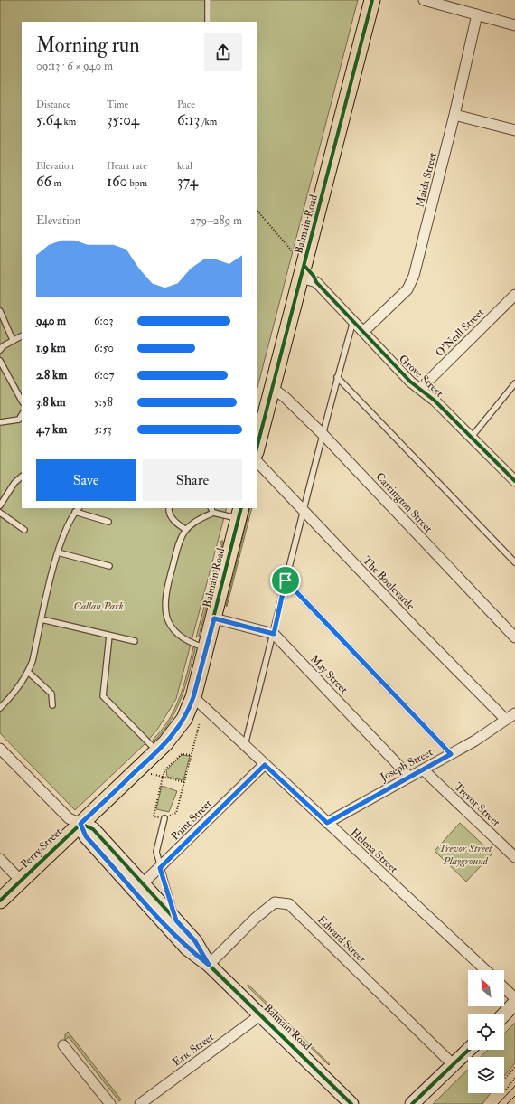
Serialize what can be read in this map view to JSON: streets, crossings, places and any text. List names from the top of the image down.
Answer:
{
  "streets": {
    "main road": ["Balmain Road", "Perry Street"],
    "street": [
      "Maida Street",
      "O'Neill Street",
      "Grove Street",
      "Carrington Street",
      "The Boulevarde",
      "May Street",
      "Joseph Street",
      "Trevor Street",
      "Point Street",
      "Helena Street",
      "Edward Street",
      "Eric Street"
    ]
  },
  "crossings": [
    ["Maida Street", "Grove Street"],
    ["Balmain Road", "Grove Street"],
    ["Balmain Road", "Carrington Street"],
    ["Balmain Road", "Point Street"],
    ["Balmain Road", "Perry Street"],
    ["Balmain Road", "Helena Street"],
    ["Balmain Road", "Edward Street"],
    ["Balmain Road", "Eric Street"],
    ["O'Neill Street", "Grove Street"],
    ["The Boulevarde", "Joseph Street"],
    ["May Street", "Joseph Street"],
    ["Joseph Street", "Trevor Street"],
    ["Joseph Street", "Helena Street"],
    ["Point Street", "Helena Street"]
  ],
  "parks": ["Callan Park", "Trevor Street Playground"],
  "north": "top left",
  "page": {
    "heading": ["Morning run", "09:13 · 6 × 940 m"],
    "stats": [
      ["Distance", "5.64 km"],
      ["Time", "35:04"],
      ["Pace", "6:13 /km"],
      ["Elevation", "66 m"],
      ["Heart rate", "160 bpm"],
      ["kcal", "374"]
    ],
    "chart": ["Elevation", "279–289 m"],
    "list": [
      {
        "name": "940 m",
        "note": "6:03"
      },
      {
        "name": "1.9 km",
        "note": "6:50"
      },
      {
        "name": "2.8 km",
        "note": "6:07"
      },
      {
        "name": "3.8 km",
        "note": "5:58"
      },
      {
        "name": "4.7 km",
        "note": "5:53"
      }
    ],
    "buttons": ["Save", "Share"]
  }
}
